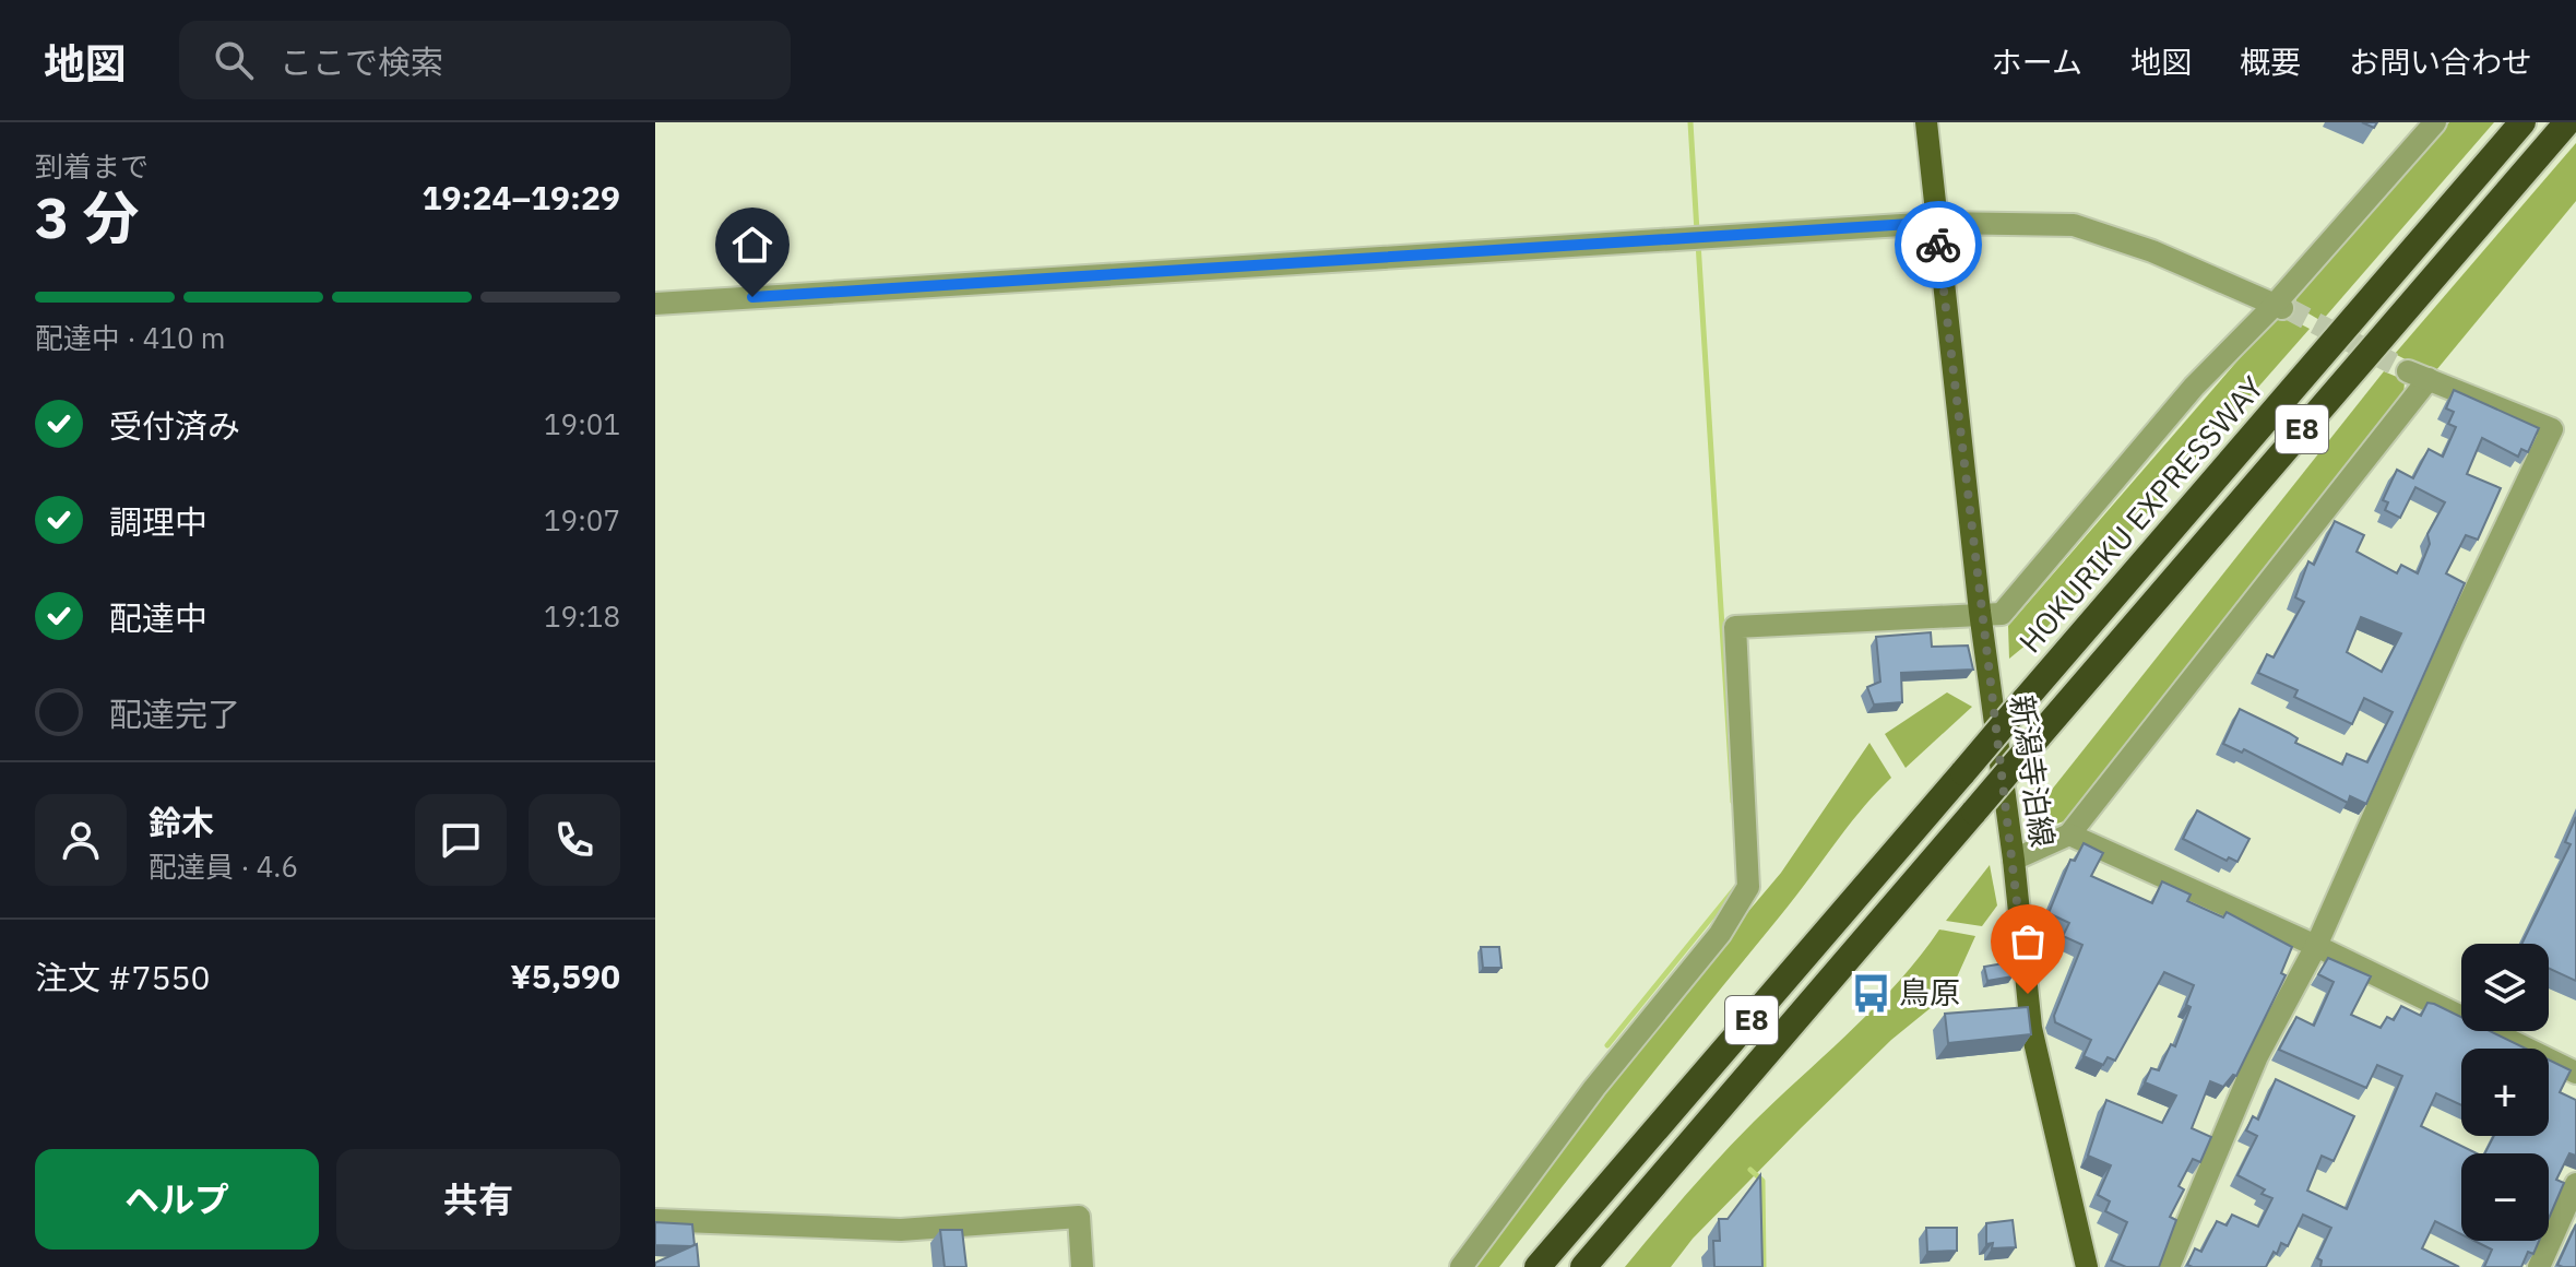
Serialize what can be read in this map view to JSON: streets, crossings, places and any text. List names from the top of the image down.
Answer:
{
  "streets": {
    "highway": ["E8", "HOKURIKU EXPRESSWAY"],
    "main road": ["新潟寺泊線"]
  },
  "places": {
    "bus stop": ["鳥原"]
  },
  "page": {
    "header": "地図",
    "search": "ここで検索",
    "nav": [
      "ホーム",
      "地図",
      "概要",
      "お問い合わせ"
    ],
    "heading": ["3 分", "到着まで", "19:24–19:29"],
    "panel": [
      "鈴木",
      "配達員 · 4.6",
      "注文 #7550",
      "¥5,590"
    ],
    "bar": "配達中 · 410 m",
    "list": [
      ["受付済み", "19:01"],
      ["調理中", "19:07"],
      ["配達中", "19:18"],
      "配達完了"
    ],
    "map_buttons": ["+", "−"],
    "buttons": ["ヘルプ", "共有"]
  }
}
